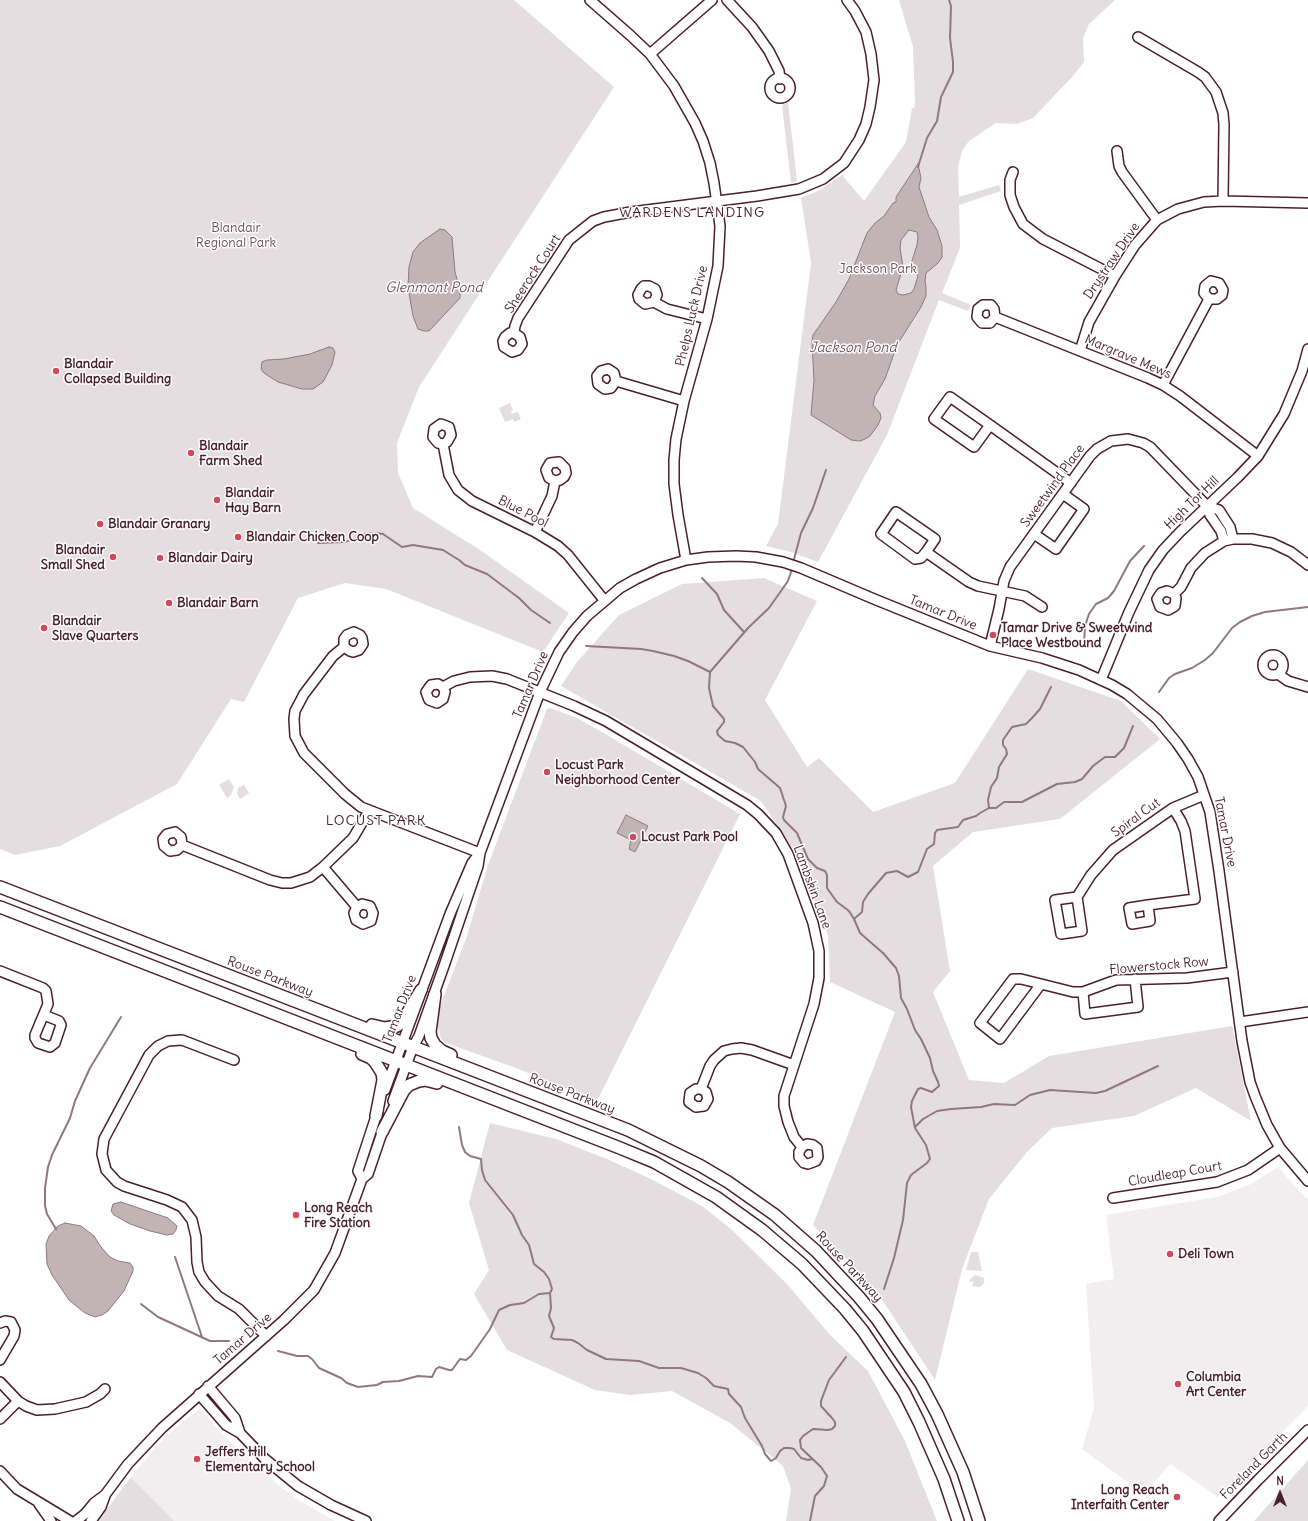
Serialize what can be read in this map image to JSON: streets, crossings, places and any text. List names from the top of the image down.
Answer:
{
  "streets": {
    "main road": ["Rouse Parkway"],
    "street": [
      "Drystraw Drive",
      "Sheerock Court",
      "Phelps Luck Drive",
      "Margrave Mews",
      "Sweetwind Place",
      "High Tor Hill",
      "Blue Pool",
      "Tamar Drive",
      "Spiral Cut",
      "Lambskin Lane",
      "Flowerstock Row",
      "Cloudleap Court",
      "Foreland Garth"
    ]
  },
  "crossings": [
    ["Drystraw Drive", "Margrave Mews"],
    ["Sheerock Court", "Phelps Luck Drive"],
    ["Phelps Luck Drive", "Tamar Drive"],
    ["Margrave Mews", "High Tor Hill"],
    ["Sweetwind Place", "High Tor Hill"],
    ["Sweetwind Place", "Tamar Drive"],
    ["High Tor Hill", "Tamar Drive"],
    ["Blue Pool", "Tamar Drive"],
    ["Tamar Drive", "Spiral Cut"],
    ["Tamar Drive", "Lambskin Lane"],
    ["Tamar Drive", "Flowerstock Row"],
    ["Tamar Drive", "Rouse Parkway"],
    ["Tamar Drive", "Cloudleap Court"]
  ],
  "districts": ["WARDENS LANDING", "LOCUST PARK"],
  "water": ["Glenmont Pond", "Jackson Pond"],
  "parks": ["Blandair Regional Park", "Jackson Park"],
  "places": [
    "Blandair Collapsed Building",
    "Blandair Farm Shed",
    "Blandair Hay Barn",
    "Blandair Granary",
    "Blandair Chicken Coop",
    "Blandair Small Shed",
    "Blandair Dairy",
    "Blandair Barn",
    "Blandair Slave Quarters",
    "Tamar Drive & Sweetwind Place Westbound",
    "Locust Park Neighborhood Center",
    "Locust Park Pool",
    "Long Reach Fire Station",
    "Deli Town",
    "Columbia Art Center",
    "Jeffers Hill Elementary School",
    "Long Reach Interfaith Center"
  ],
  "north": "top"
}
